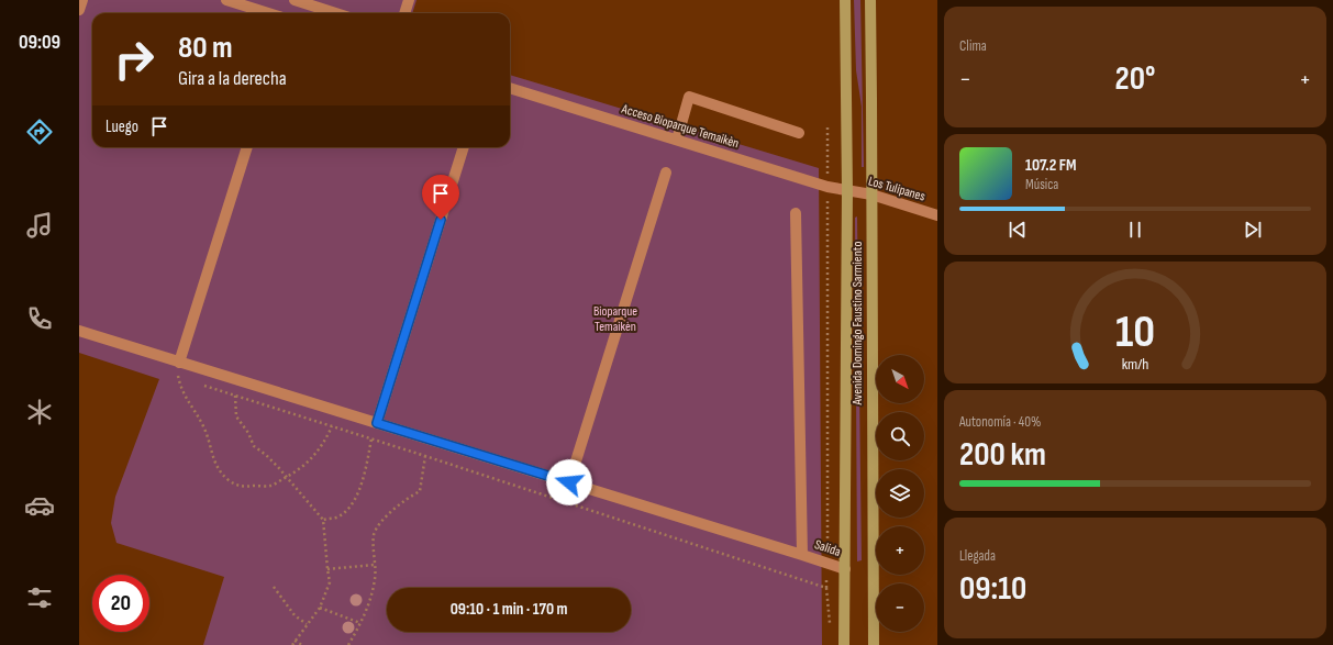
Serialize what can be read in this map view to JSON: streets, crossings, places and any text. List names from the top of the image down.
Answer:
{
  "streets": {
    "main road": ["Avenida Domingo Faustino Sarmiento"],
    "street": ["Acceso Bioparque Temaikèn", "Los Tulipanes", "Salida"]
  },
  "crossings": [
    ["Acceso Bioparque Temaikèn", "Los Tulipanes"],
    ["Acceso Bioparque Temaikèn", "Avenida Domingo Faustino Sarmiento"],
    ["Los Tulipanes", "Avenida Domingo Faustino Sarmiento"],
    ["Avenida Domingo Faustino Sarmiento", "Salida"]
  ],
  "parks": ["Bioparque Temaikèn"],
  "north": "bottom right",
  "page": {
    "tabs": "09:09",
    "tile": [
      "Clima",
      ["Autonomía · 40%", "200 km"],
      ["Llegada", "09:10"]
    ],
    "turn": ["80 m", "Gira a la derecha"],
    "heat": ["−", "20°", "+"],
    "then": "Luego",
    "song": ["107.2 FM", "Música"],
    "map_buttons": ["+", "−"],
    "limit": "20",
    "trip": "09:10 · 1 min · 170 m",
    "gauge": ["10", "km/h"]
  }
}
